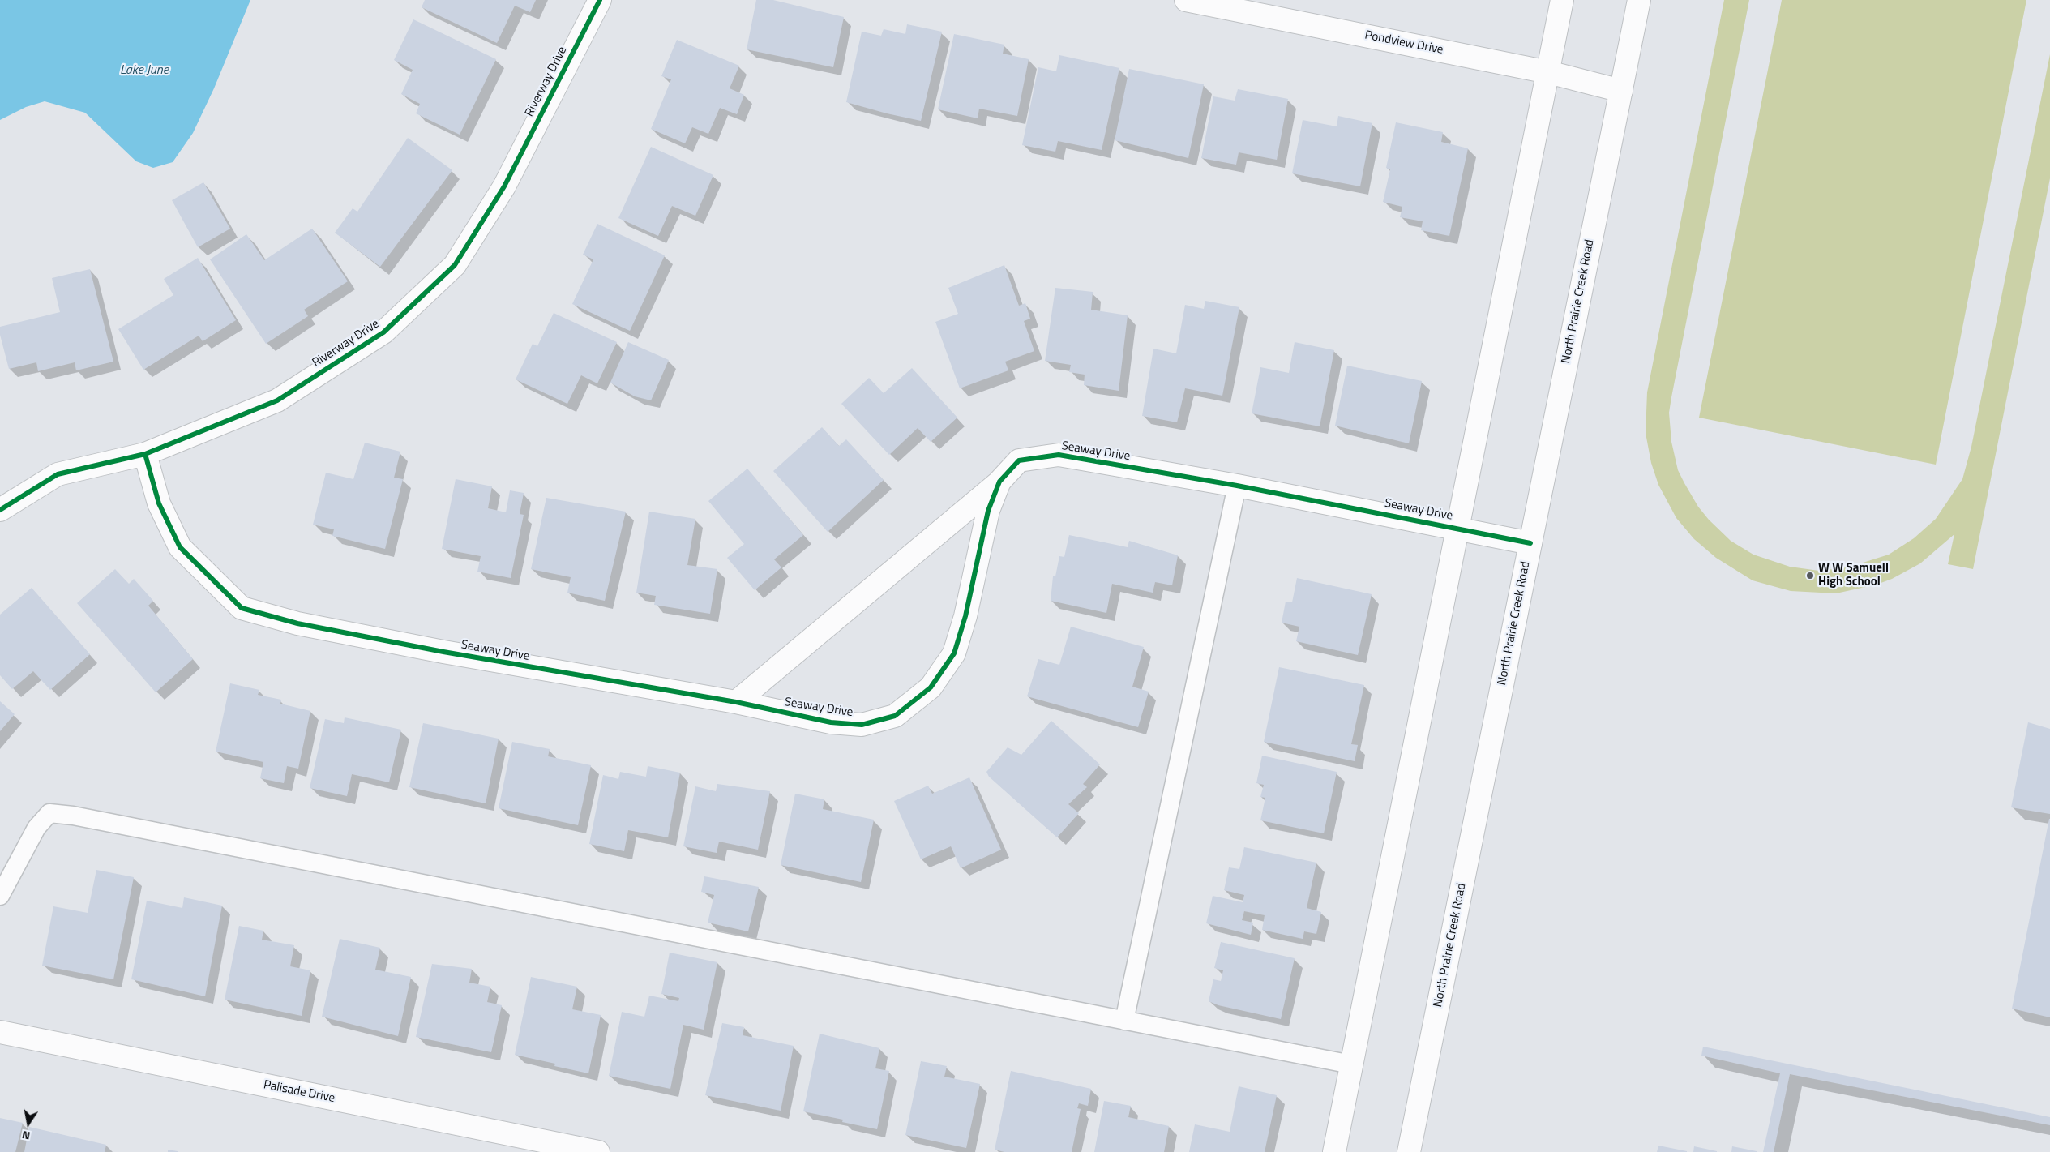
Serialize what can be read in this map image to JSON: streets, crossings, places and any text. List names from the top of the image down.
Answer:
{
  "streets": {
    "street": [
      "Pondview Drive",
      "Riverway Drive",
      "North Prairie Creek Road",
      "Seaway Drive",
      "Palisade Drive"
    ]
  },
  "crossings": [
    ["Pondview Drive", "North Prairie Creek Road"],
    ["Riverway Drive", "Seaway Drive"],
    ["North Prairie Creek Road", "Seaway Drive"]
  ],
  "water": ["Lake June"],
  "places": ["W W Samuell High School"],
  "north": "bottom"
}
